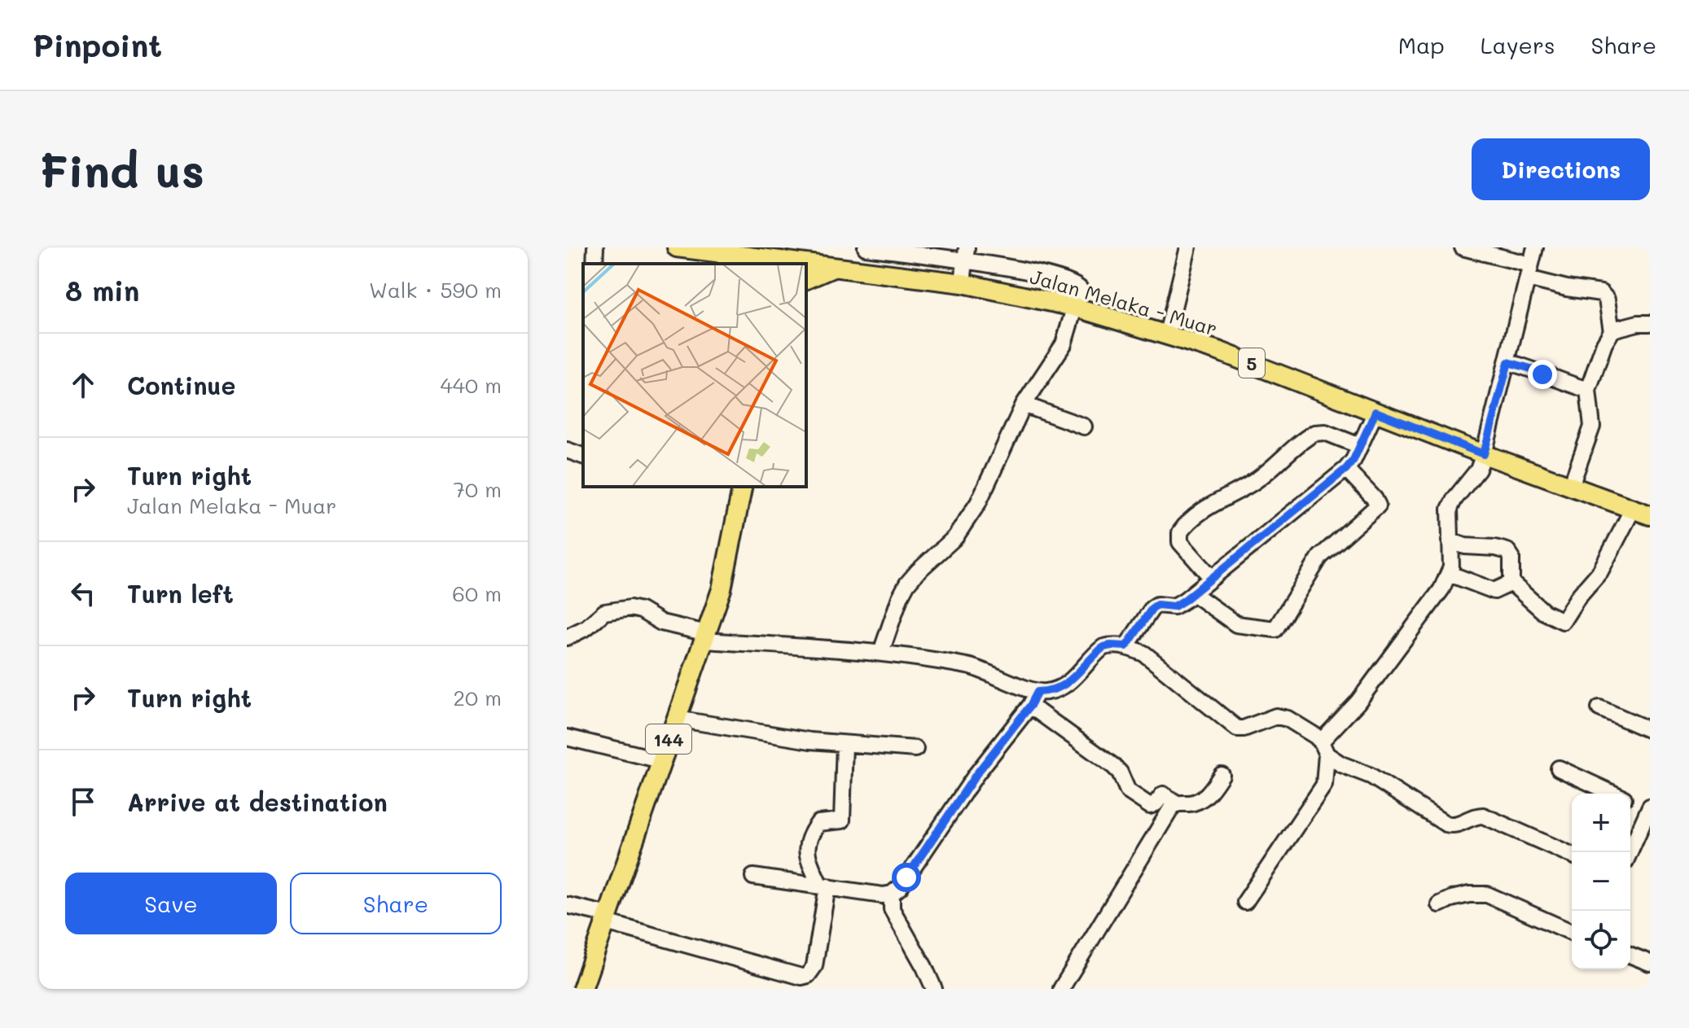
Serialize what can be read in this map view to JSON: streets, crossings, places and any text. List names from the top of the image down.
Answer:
{
  "streets": {
    "main road": ["Jalan Melaka - Muar", "5", "144"]
  },
  "page": {
    "header": "Pinpoint",
    "nav": ["Map", "Layers", "Share"],
    "buttons": [
      "Directions",
      ["Save", "Share"]
    ],
    "title": "Find us",
    "heading": ["8 min", "Walk · 590 m"],
    "list": [
      ["Continue", "440 m"],
      ["Turn right", "Jalan Melaka - Muar", "70 m"],
      ["Turn left", "60 m"],
      ["Turn right", "20 m"],
      "Arrive at destination"
    ],
    "map_buttons": ["+", "−"]
  }
}
